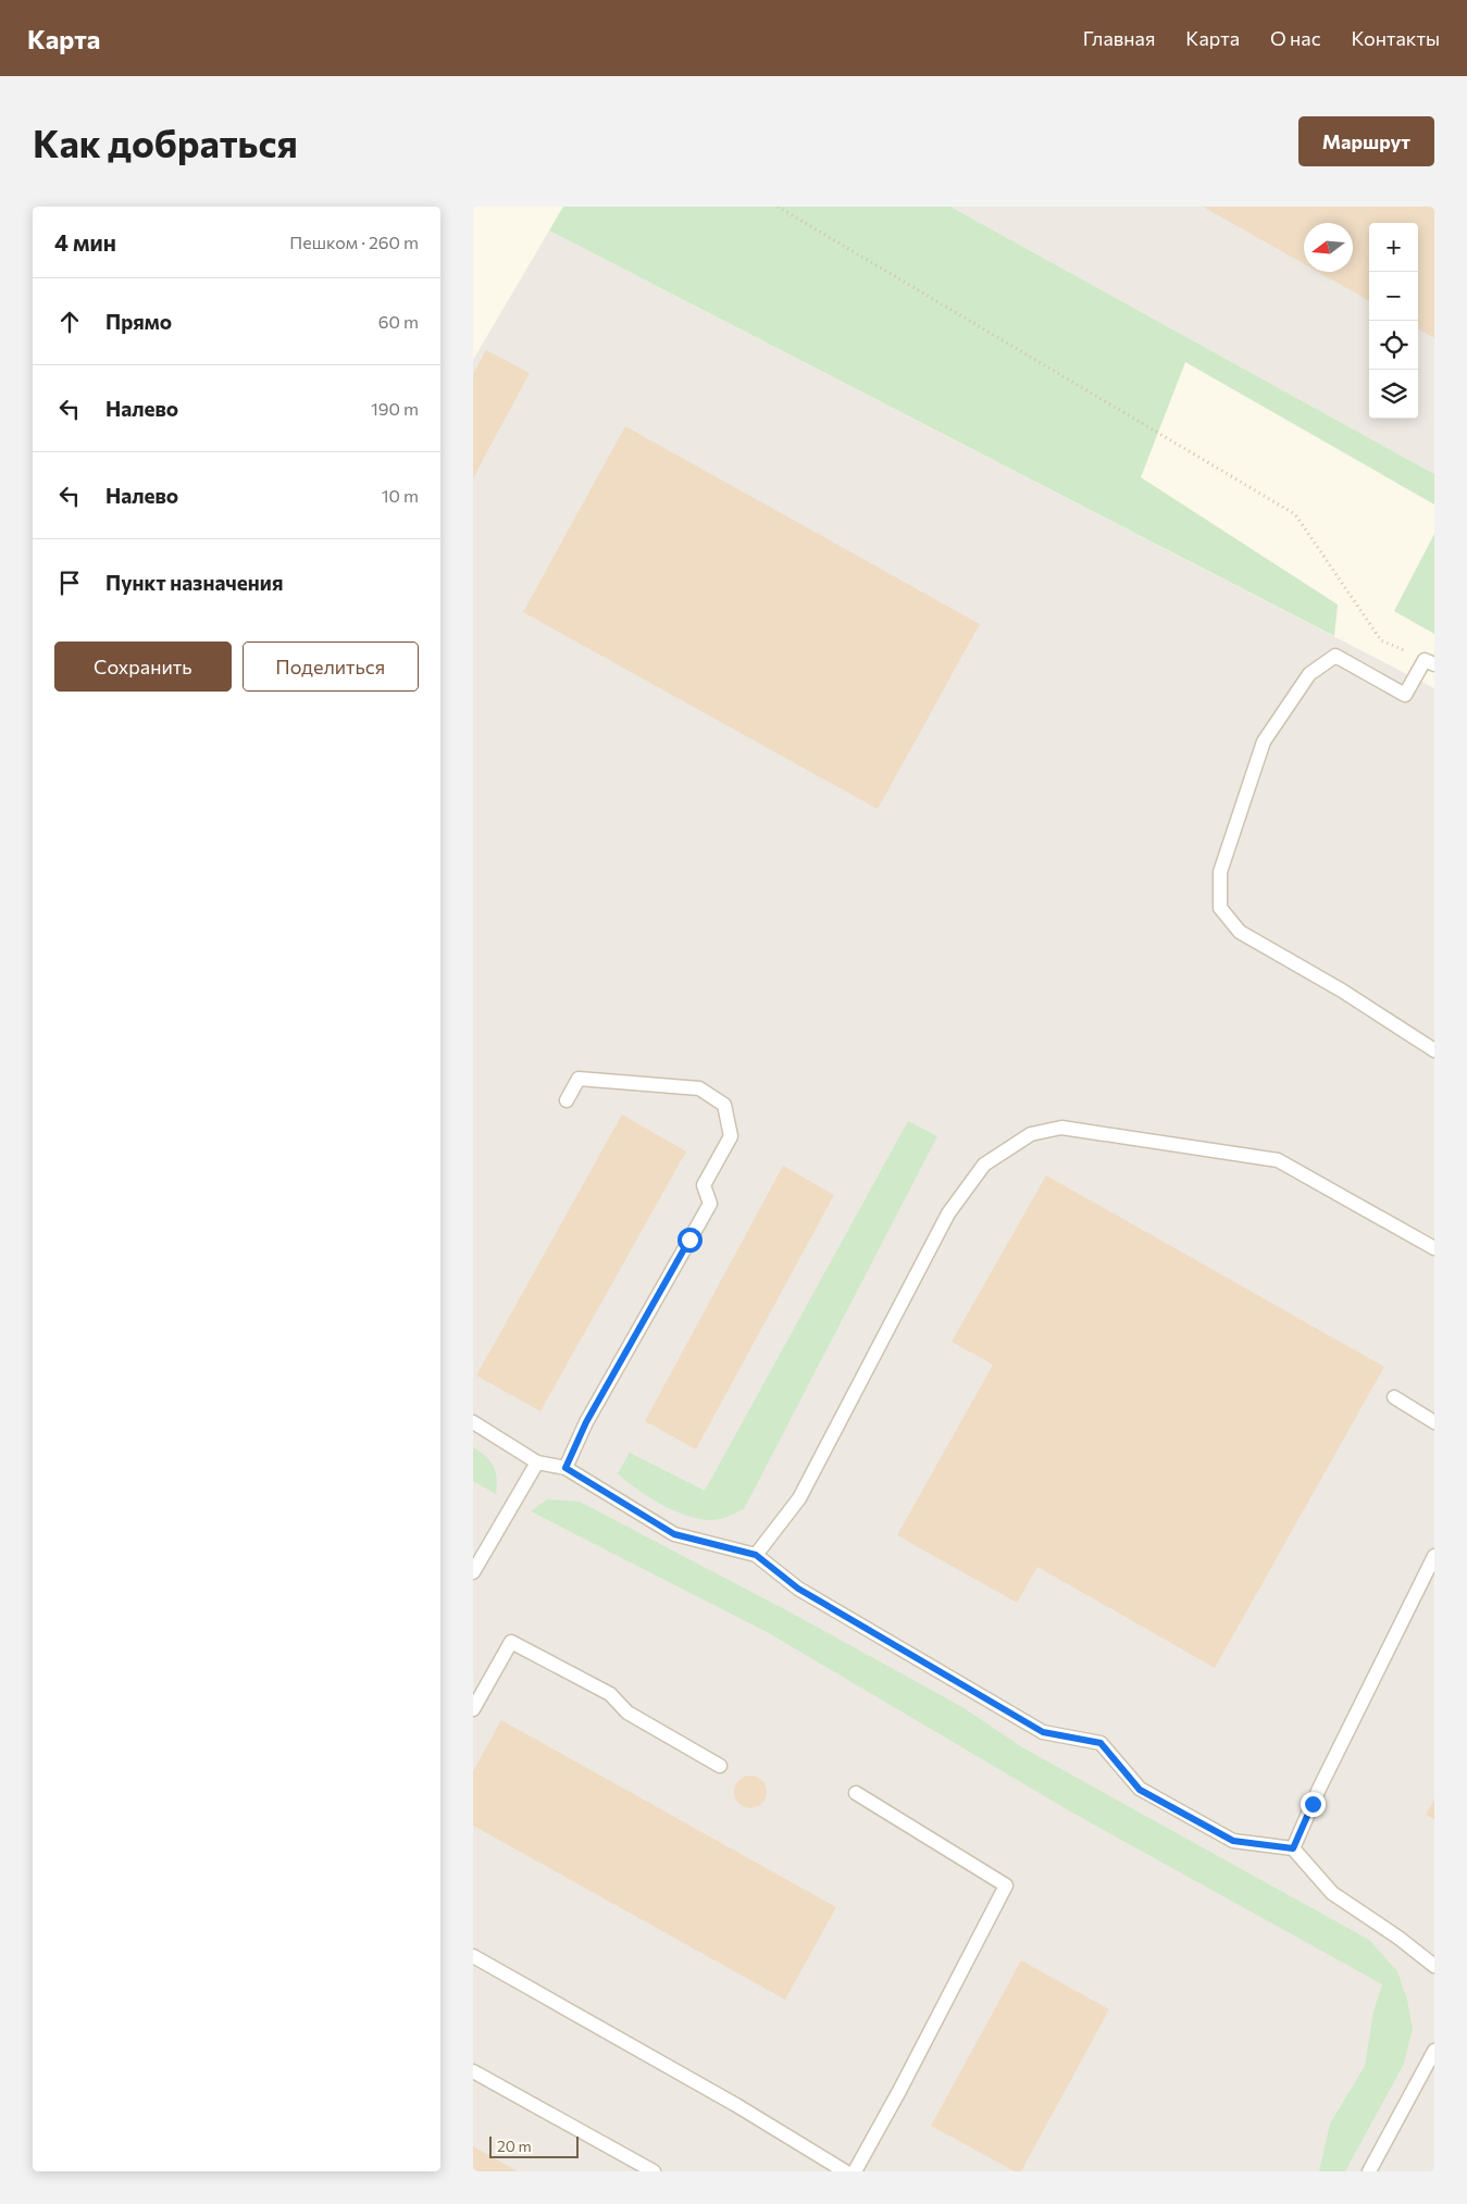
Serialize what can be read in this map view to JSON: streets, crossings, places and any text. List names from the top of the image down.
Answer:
{
  "scale_bar": "20 m",
  "north": "left",
  "page": {
    "header": "Карта",
    "nav": [
      "Главная",
      "Карта",
      "О нас",
      "Контакты"
    ],
    "buttons": [
      "Маршрут",
      ["Сохранить", "Поделиться"]
    ],
    "title": "Как добраться",
    "heading": ["4 мин", "Пешком · 260 m"],
    "map_buttons": ["+", "−"],
    "list": [
      ["Прямо", "60 m"],
      ["Налево", "190 m"],
      ["Налево", "10 m"],
      "Пункт назначения"
    ],
    "scale": "20 m"
  }
}
